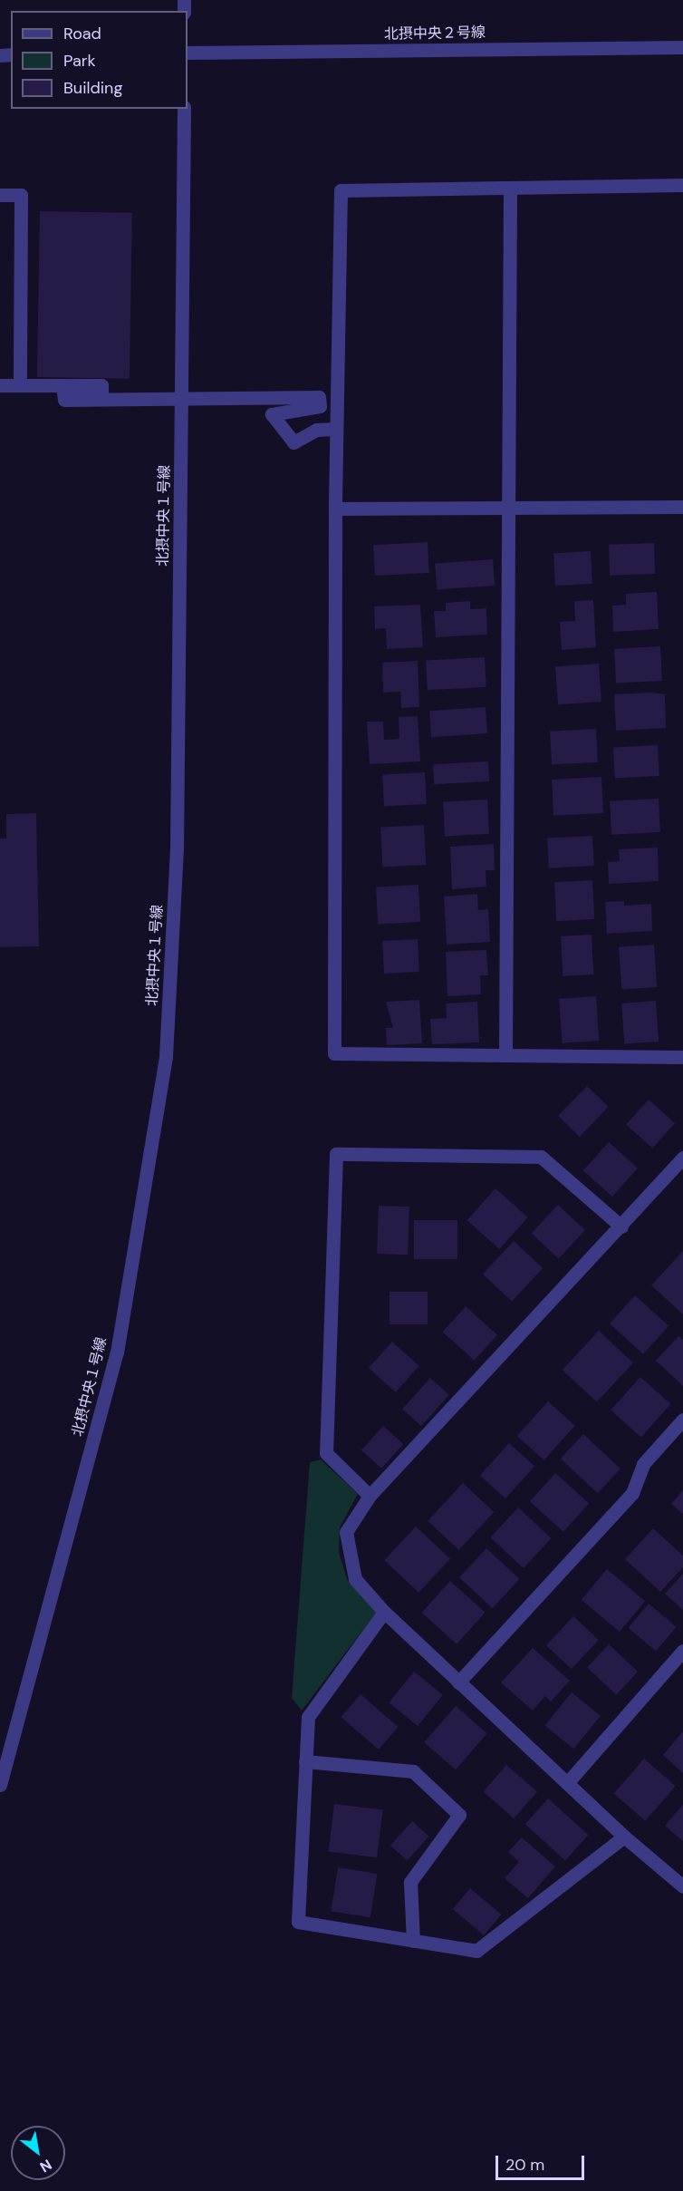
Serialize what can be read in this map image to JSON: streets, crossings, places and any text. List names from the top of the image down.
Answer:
{
  "streets": {
    "street": ["北摂中央２号線", "北摂中央１号線"]
  },
  "legend": ["Road", "Park", "Building"],
  "scale_bar": "20 m",
  "north": "bottom right"
}
